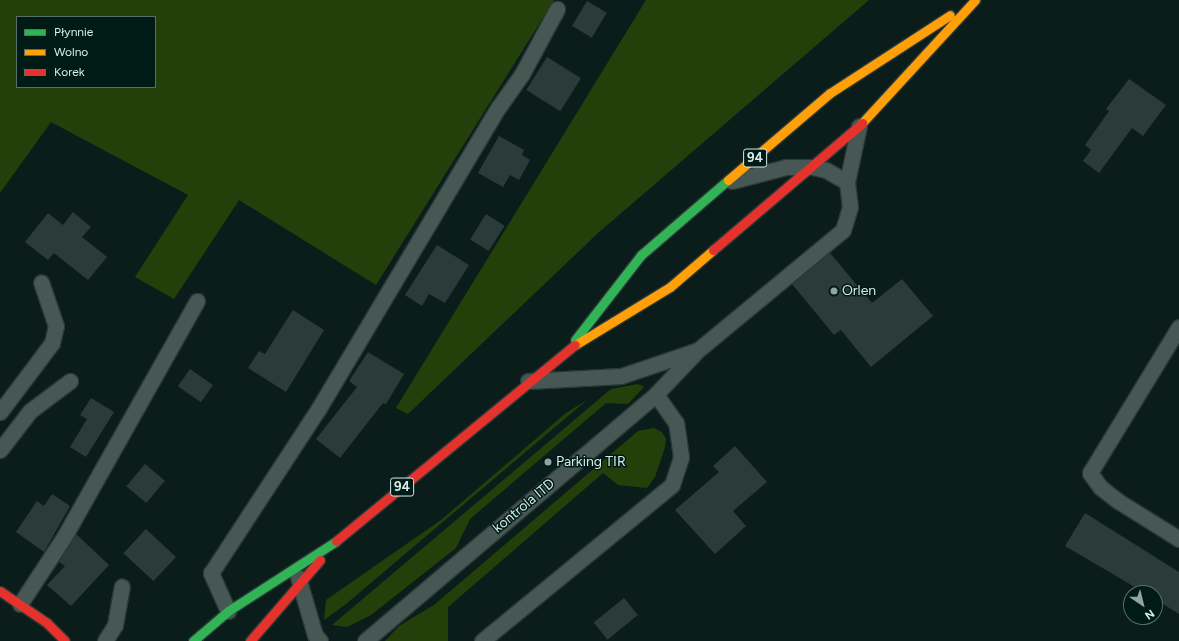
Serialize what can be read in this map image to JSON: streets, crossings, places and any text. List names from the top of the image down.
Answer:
{
  "streets": {
    "main road": ["94"],
    "lane": ["kontrola ITD"]
  },
  "places": ["Orlen", "Parking TIR"],
  "legend": ["Płynnie", "Wolno", "Korek"],
  "north": "bottom right"
}
